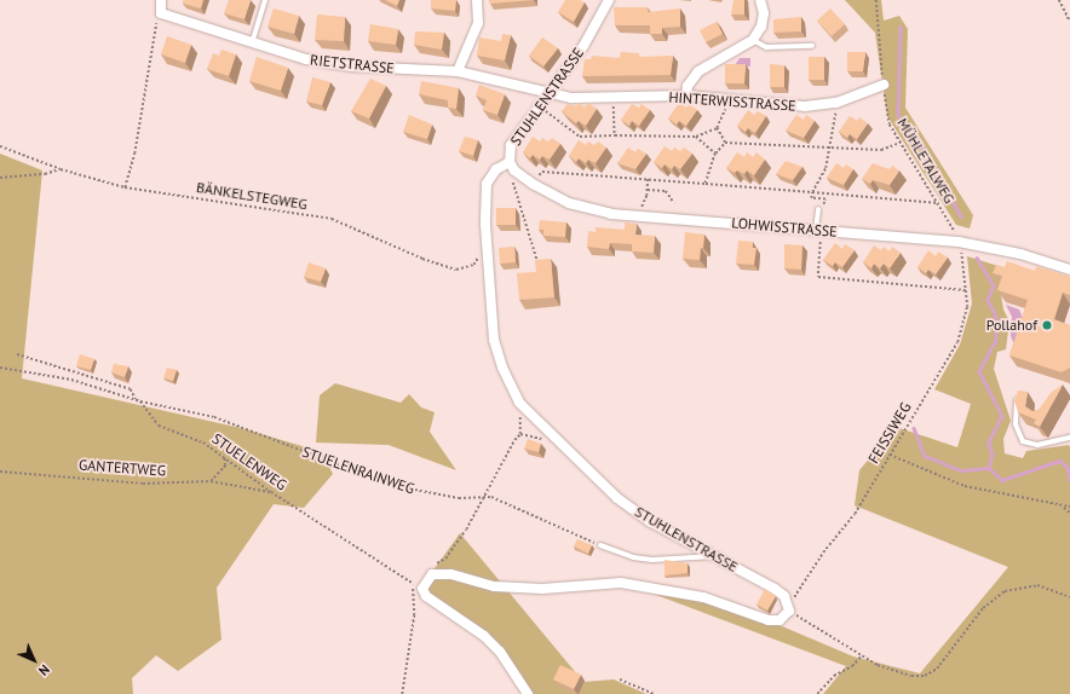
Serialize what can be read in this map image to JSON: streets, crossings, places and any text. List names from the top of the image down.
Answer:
{
  "streets": {
    "street": [
      "RIETSTRASSE",
      "STUHLENSTRASSE",
      "HINTERWISSTRASSE",
      "LOHWISSTRASSE"
    ],
    "path": [
      "MÜHLETALWEG",
      "BÄNKELSTEGWEG",
      "FEISSIWEG",
      "STUELENWEG",
      "GANTERTWEG",
      "STUELENRAINWEG"
    ]
  },
  "crossings": [
    ["RIETSTRASSE", "STUHLENSTRASSE"],
    ["RIETSTRASSE", "HINTERWISSTRASSE"],
    ["STUHLENSTRASSE", "HINTERWISSTRASSE"],
    ["STUHLENSTRASSE", "BÄNKELSTEGWEG"],
    ["STUHLENSTRASSE", "LOHWISSTRASSE"],
    ["STUHLENSTRASSE", "FEISSIWEG"],
    ["HINTERWISSTRASSE", "MÜHLETALWEG"],
    ["MÜHLETALWEG", "LOHWISSTRASSE"],
    ["STUELENWEG", "GANTERTWEG"],
    ["STUELENWEG", "STUELENRAINWEG"]
  ],
  "places": ["Pollahof"],
  "north": "bottom right"
}
